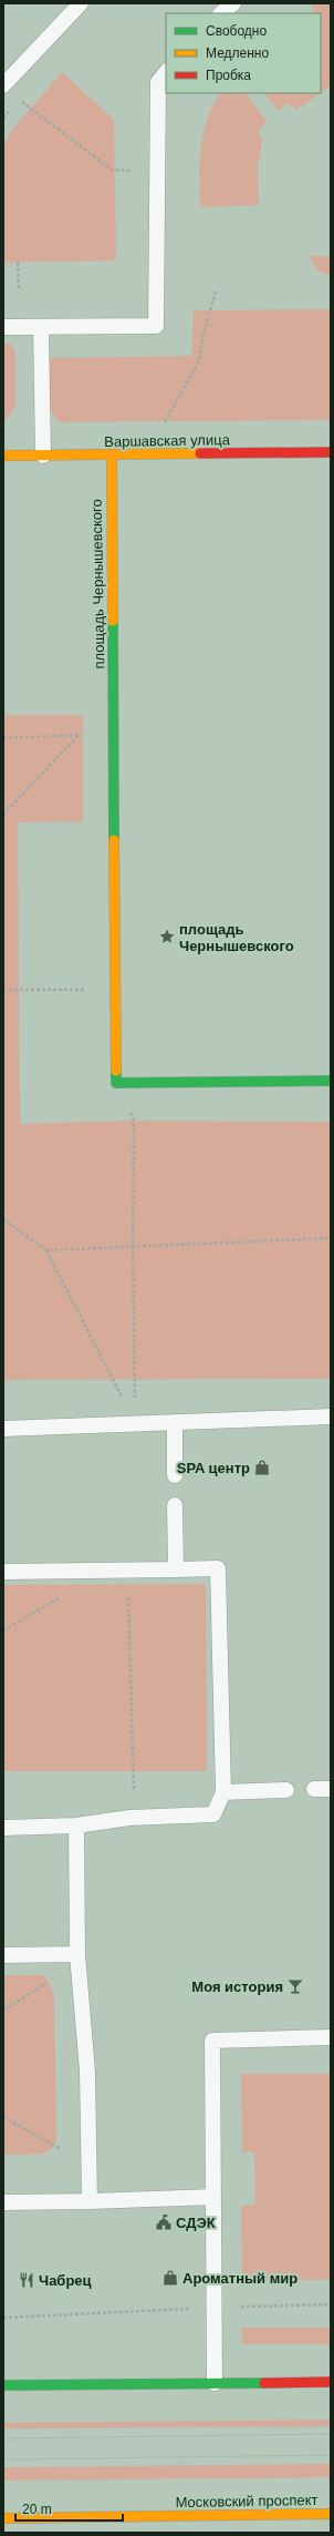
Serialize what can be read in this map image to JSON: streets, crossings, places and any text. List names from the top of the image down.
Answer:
{
  "streets": {
    "street": ["Варшавская улица", "площадь Чернышевского", "Московский проспект"]
  },
  "crossings": [
    ["Варшавская улица", "площадь Чернышевского"]
  ],
  "places": {
    "place": ["площадь Чернышевского"],
    "shop": ["SPA центр", "Ароматный мир"],
    "bar": ["Моя история"],
    "public building": ["СДЭК"],
    "restaurant": ["Чабрец"]
  },
  "legend": ["Свободно", "Медленно", "Пробка"],
  "scale_bar": "20 m"
}
